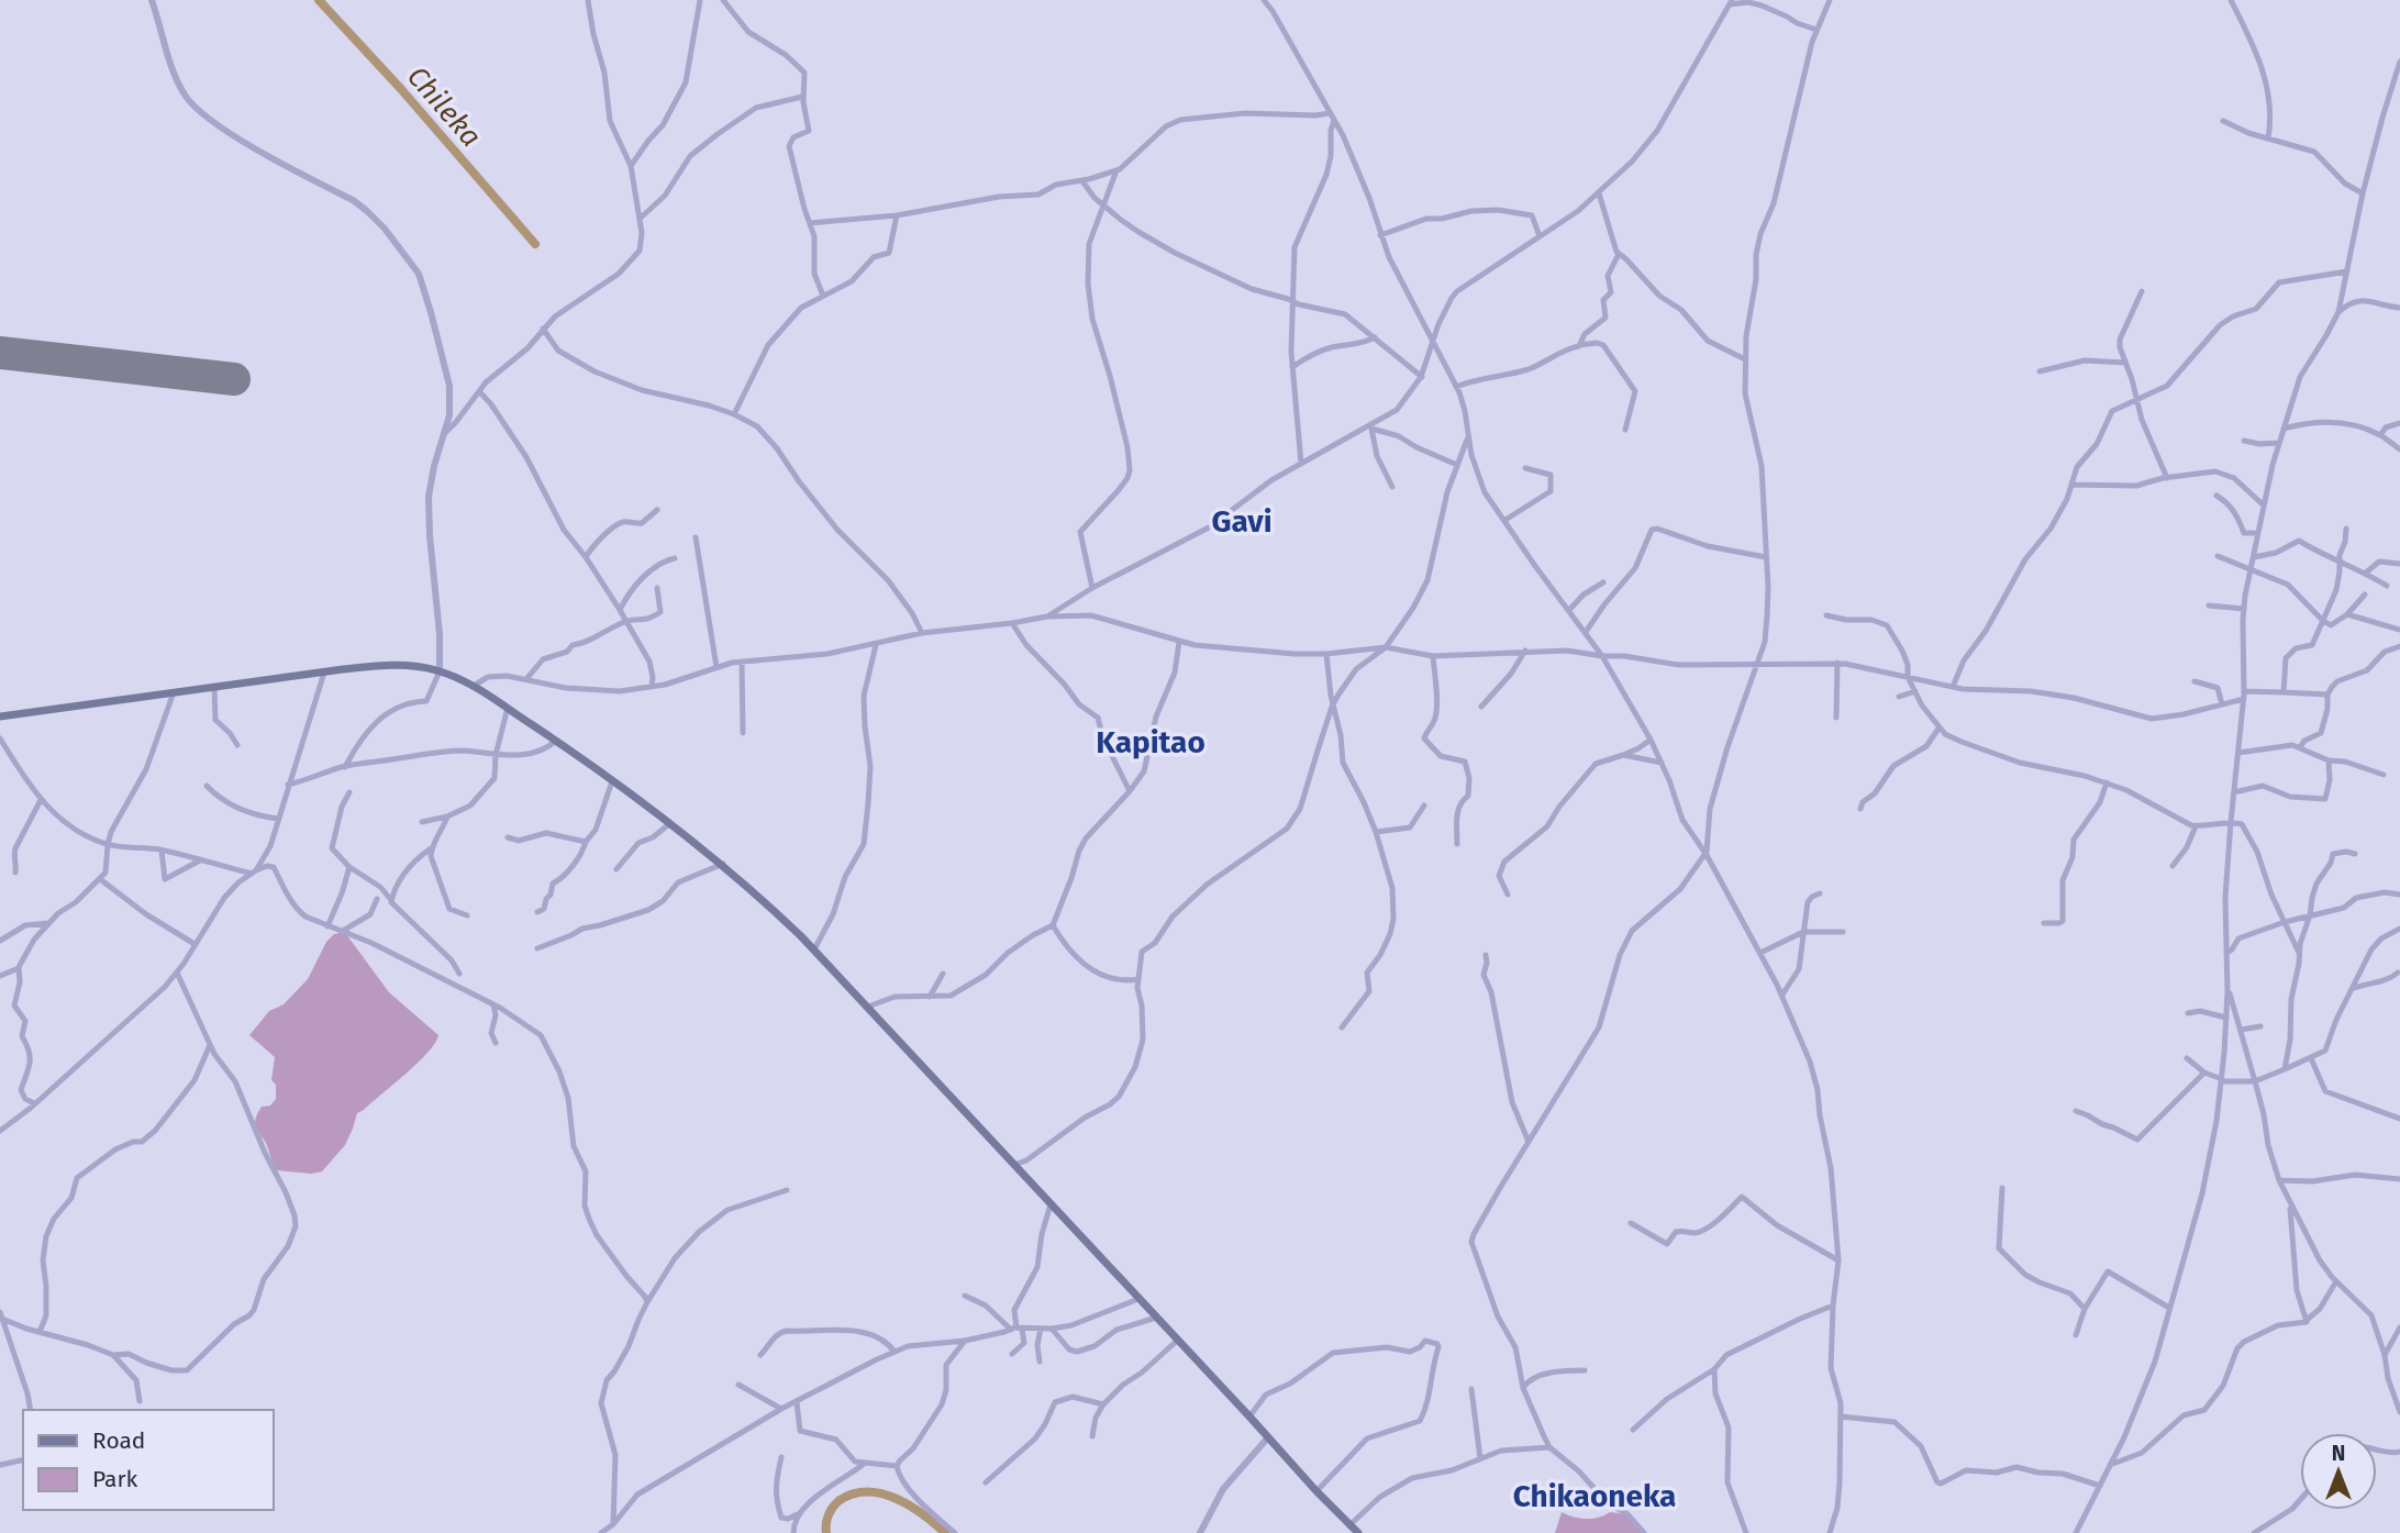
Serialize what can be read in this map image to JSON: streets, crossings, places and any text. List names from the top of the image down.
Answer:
{
  "districts": ["Gavi", "Kapitao", "Chikaoneka"],
  "water": ["Chileka"],
  "legend": ["Road", "Park"],
  "north": "top"
}
